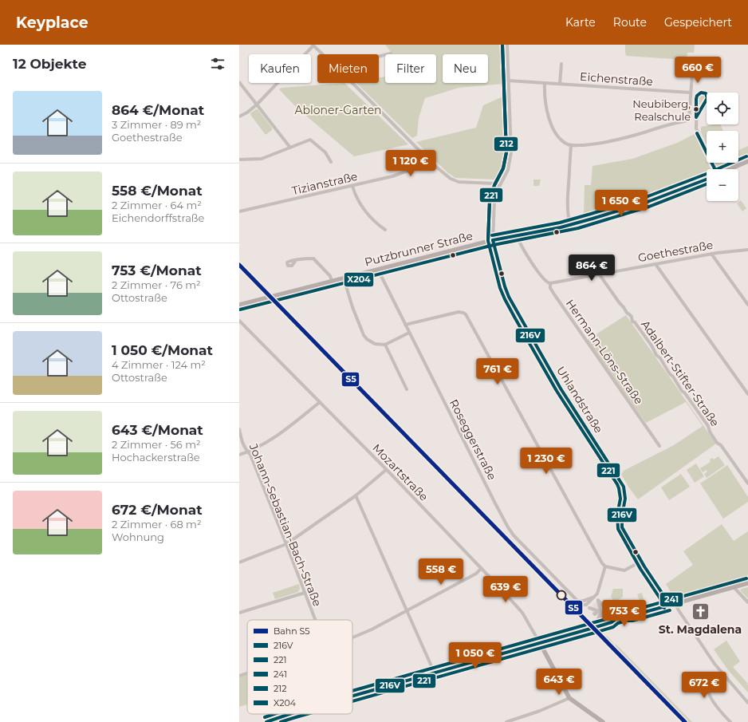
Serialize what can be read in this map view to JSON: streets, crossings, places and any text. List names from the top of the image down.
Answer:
{
  "streets": {
    "street": [
      "Eichenstraße",
      "Tizianstraße",
      "Putzbrunner Straße",
      "Goethestraße",
      "Hermann-Löns-Straße",
      "Adalbert-Stifter-Straße",
      "Uhlandstraße",
      "Roseggerstraße",
      "Mozartstraße",
      "Johann-Sebastian-Bach-Straße"
    ]
  },
  "crossings": [
    ["Eichenstraße", "Uhlandstraße"],
    ["Putzbrunner Straße", "Hermann-Löns-Straße"],
    ["Putzbrunner Straße", "Uhlandstraße"],
    ["Putzbrunner Straße", "Roseggerstraße"],
    ["Goethestraße", "Hermann-Löns-Straße"],
    ["Goethestraße", "Adalbert-Stifter-Straße"]
  ],
  "parks": ["Abloner-Garten"],
  "places": {
    "other": ["Neubiberg, Realschule"],
    "church": ["St. Magdalena"]
  },
  "lines": [
    "transit line 221",
    "transit line 212",
    "transit line 216V",
    "transit line X204",
    "rail line S5",
    "transit line 241"
  ],
  "legend": [
    "Bahn S5",
    "216V",
    "221",
    "241",
    "212",
    "X204"
  ],
  "page": {
    "header": "Keyplace",
    "nav": ["Karte", "Route", "Gespeichert"],
    "heading": "12 Objekte",
    "chip": [
      "Kaufen",
      "Mieten",
      "Filter",
      "Neu"
    ],
    "price": [
      "660 €",
      "1 120 €",
      "1 650 €",
      "864 €",
      "761 €",
      "1 230 €",
      "558 €",
      "639 €",
      "753 €",
      "1 050 €",
      "643 €",
      "672 €"
    ],
    "list": [
      {
        "name": "864 €/Monat",
        "note": "3 Zimmer · 89 m² · Goethestraße"
      },
      {
        "name": "558 €/Monat",
        "note": "2 Zimmer · 64 m² · Eichendorffstraße"
      },
      {
        "name": "753 €/Monat",
        "note": "2 Zimmer · 76 m² · Ottostraße"
      },
      {
        "name": "1 050 €/Monat",
        "note": "4 Zimmer · 124 m² · Ottostraße"
      },
      {
        "name": "643 €/Monat",
        "note": "2 Zimmer · 56 m² · Hochackerstraße"
      },
      {
        "name": "672 €/Monat",
        "note": "2 Zimmer · 68 m² · Wohnung"
      }
    ],
    "map_buttons": ["+", "−"]
  }
}
